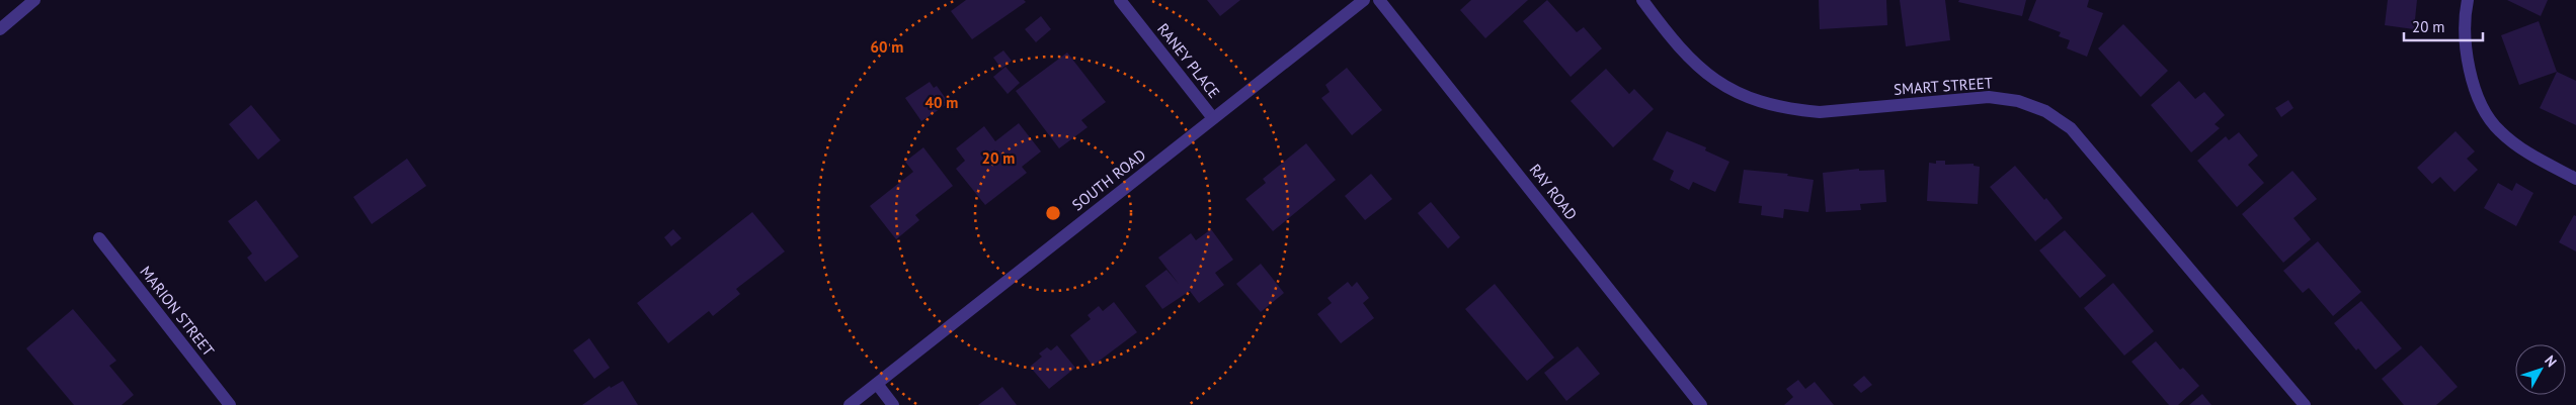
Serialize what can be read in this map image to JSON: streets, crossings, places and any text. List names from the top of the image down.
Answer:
{
  "streets": {
    "street": [
      "RANEY PLACE",
      "SMART STREET",
      "SOUTH ROAD",
      "RAY ROAD",
      "MARION STREET"
    ]
  },
  "crossings": [
    ["RANEY PLACE", "SOUTH ROAD"]
  ],
  "scale_bar": "20 m",
  "north": "top right",
  "rings": ["60 m", "40 m", "20 m"]
}
